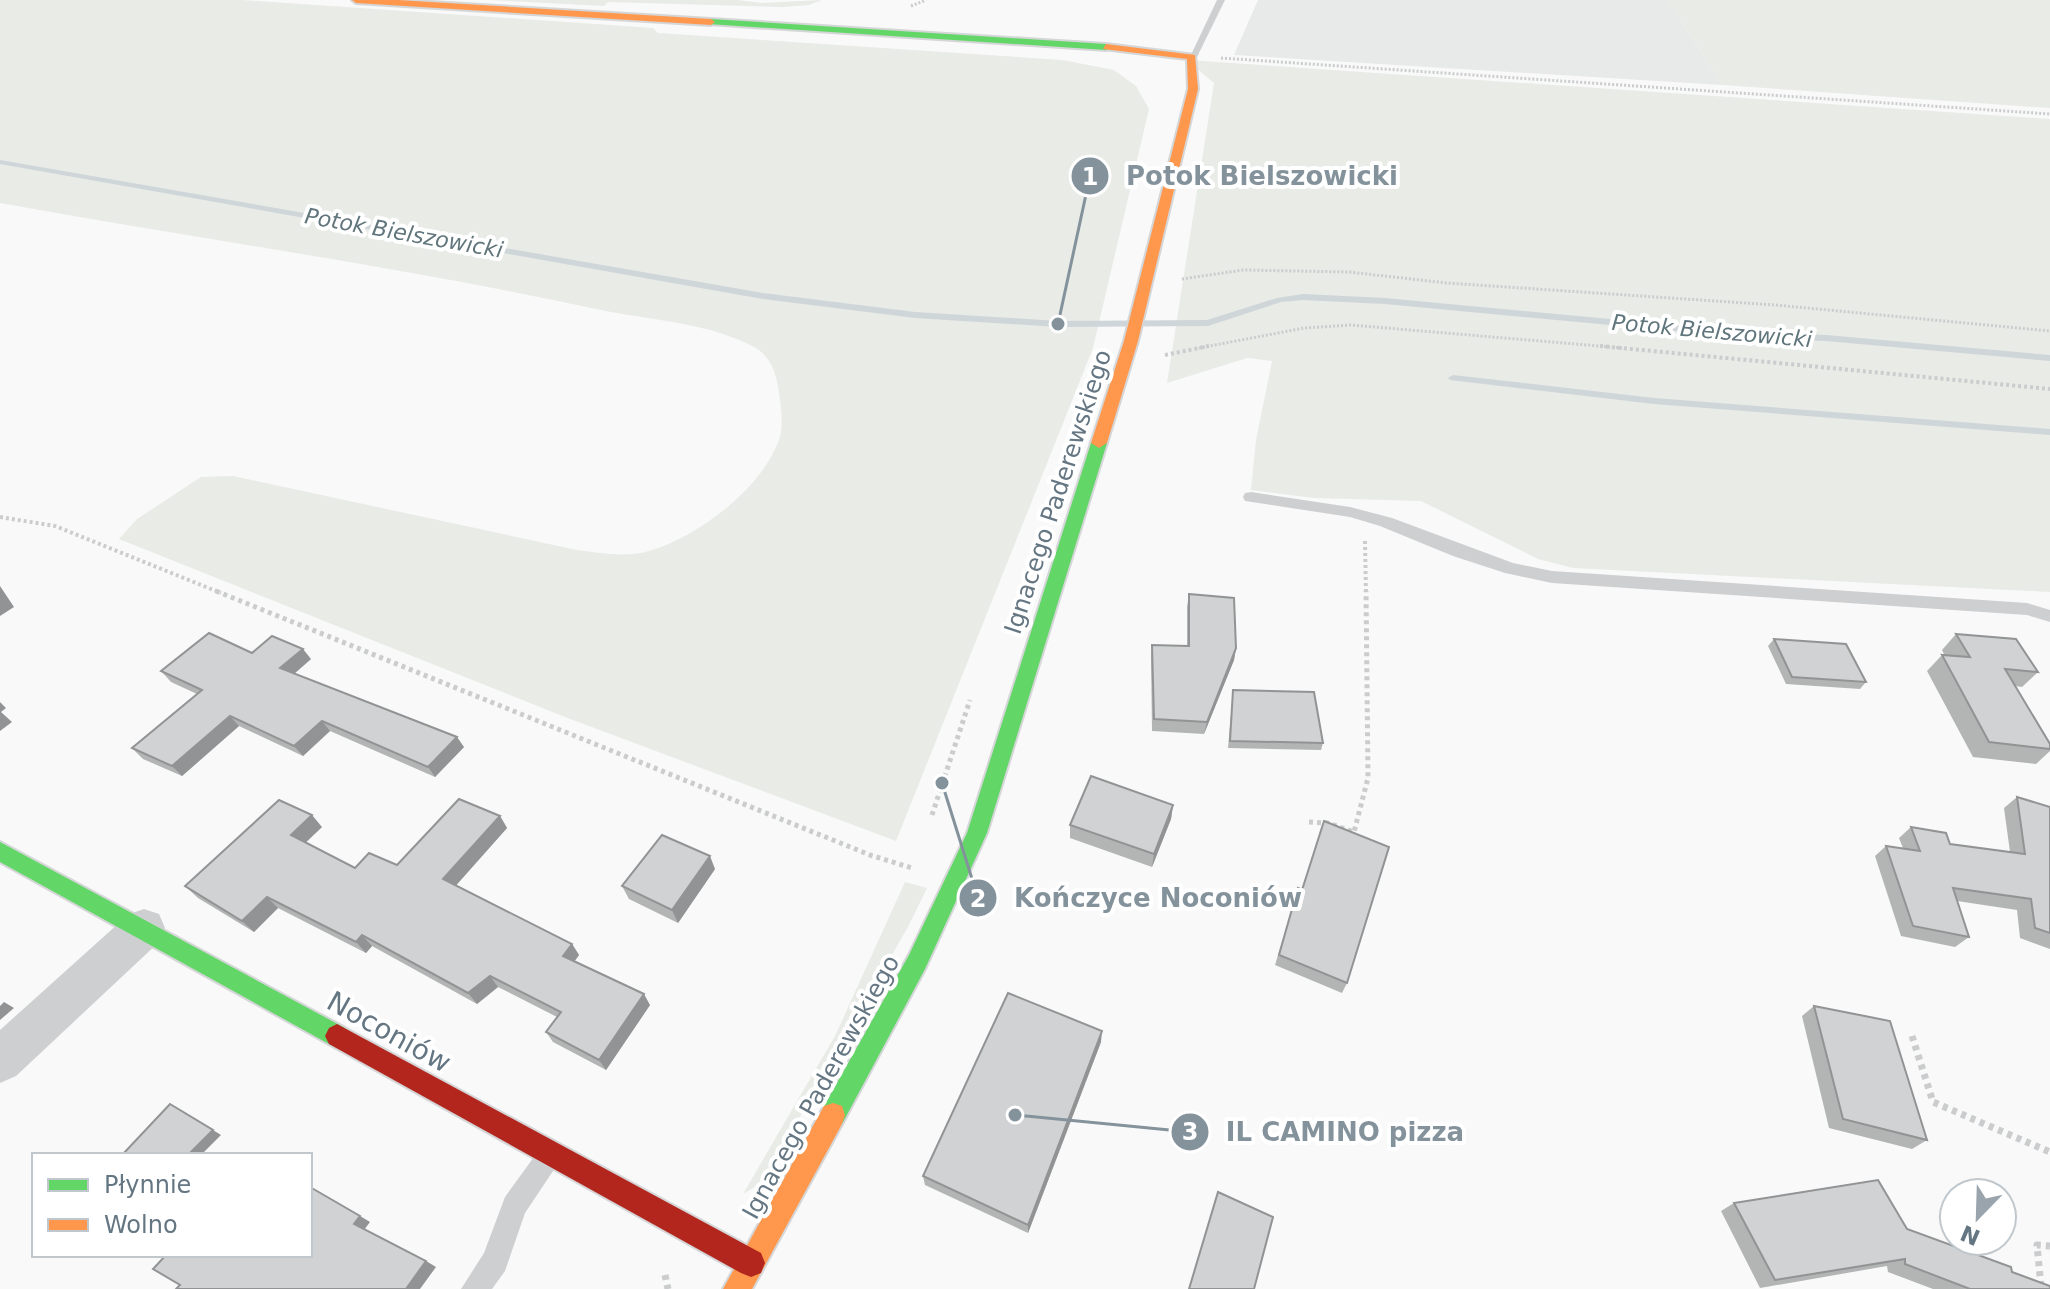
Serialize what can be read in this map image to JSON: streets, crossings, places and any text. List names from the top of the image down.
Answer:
{
  "streets": {
    "main road": ["Ignacego Paderewskiego", "Noconiów"]
  },
  "crossings": [
    ["Ignacego Paderewskiego", "Noconiów"]
  ],
  "water": ["Potok Bielszowicki"],
  "places": ["Potok Bielszowicki", "Kończyce Noconiów", "IL CAMINO pizza"],
  "legend": ["Płynnie", "Wolno"],
  "north": "bottom left"
}
